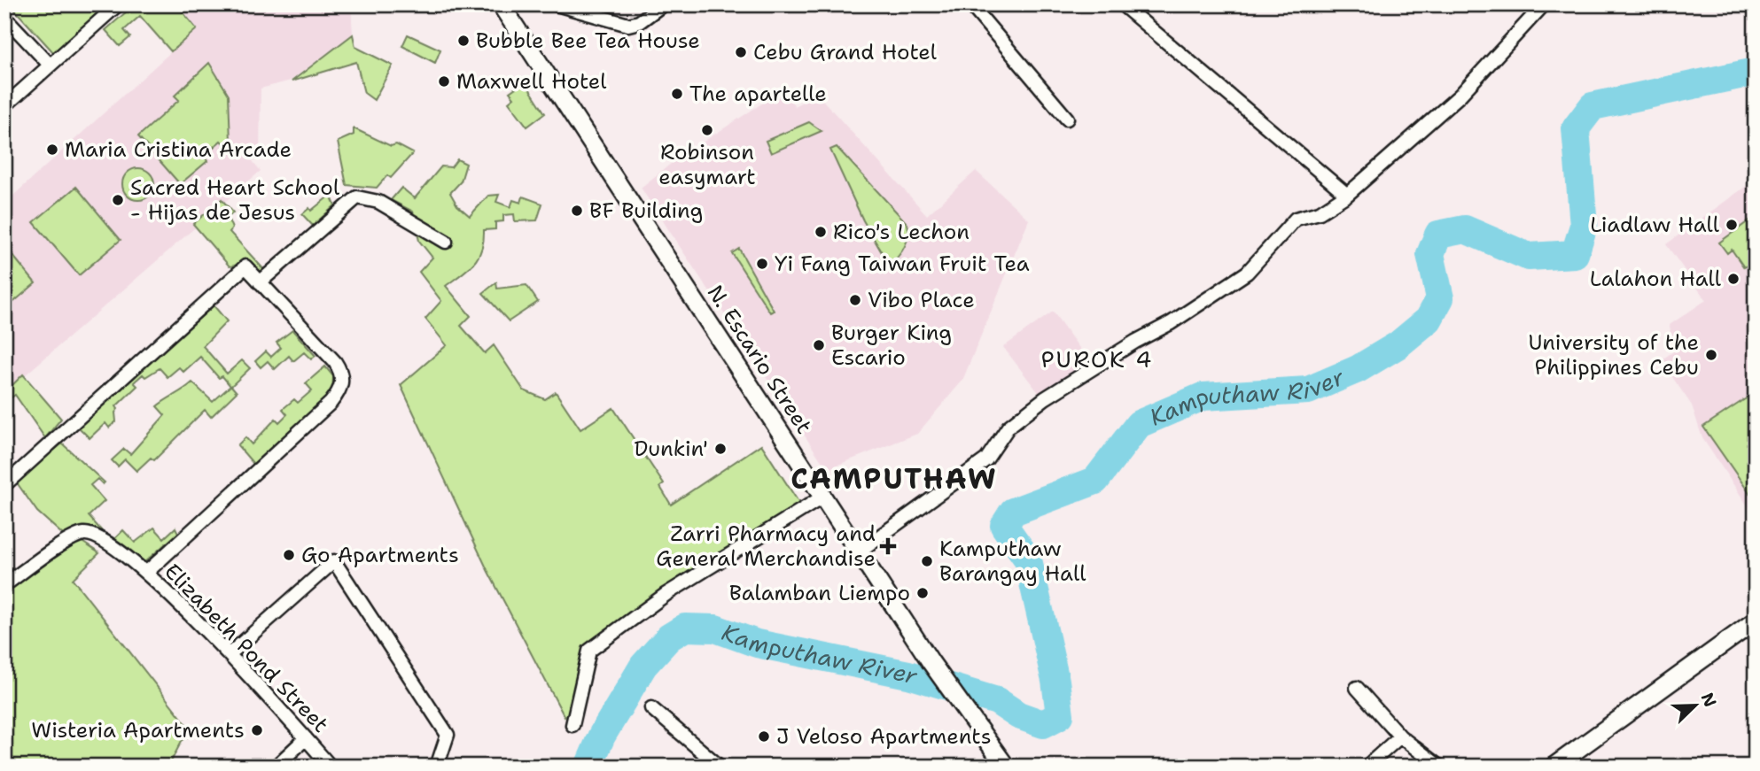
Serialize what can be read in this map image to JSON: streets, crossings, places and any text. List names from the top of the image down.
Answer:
{
  "streets": {
    "main road": ["N. Escario Street"],
    "street": ["Elizabeth Pond Street"]
  },
  "districts": ["PUROK 4", "CAMPUTHAW"],
  "water": ["Kamputhaw River"],
  "places": {
    "other": [
      "Bubble Bee Tea House",
      "Cebu Grand Hotel",
      "Maxwell Hotel",
      "The apartelle",
      "Robinson easymart",
      "Maria Cristina Arcade",
      "Sacred Heart School - Hijas de Jesus",
      "BF Building",
      "Liadlaw Hall",
      "Rico's Lechon",
      "Yi Fang Taiwan Fruit Tea",
      "Lalahon Hall",
      "Vibo Place",
      "Burger King Escario",
      "University of the Philippines Cebu",
      "Dunkin'",
      "Go Apartments",
      "Kamputhaw Barangay Hall",
      "Balamban Liempo",
      "Wisteria Apartments",
      "J Veloso Apartments"
    ],
    "health": ["Zarri Pharmacy and General Merchandise"]
  },
  "north": "top right"
}
